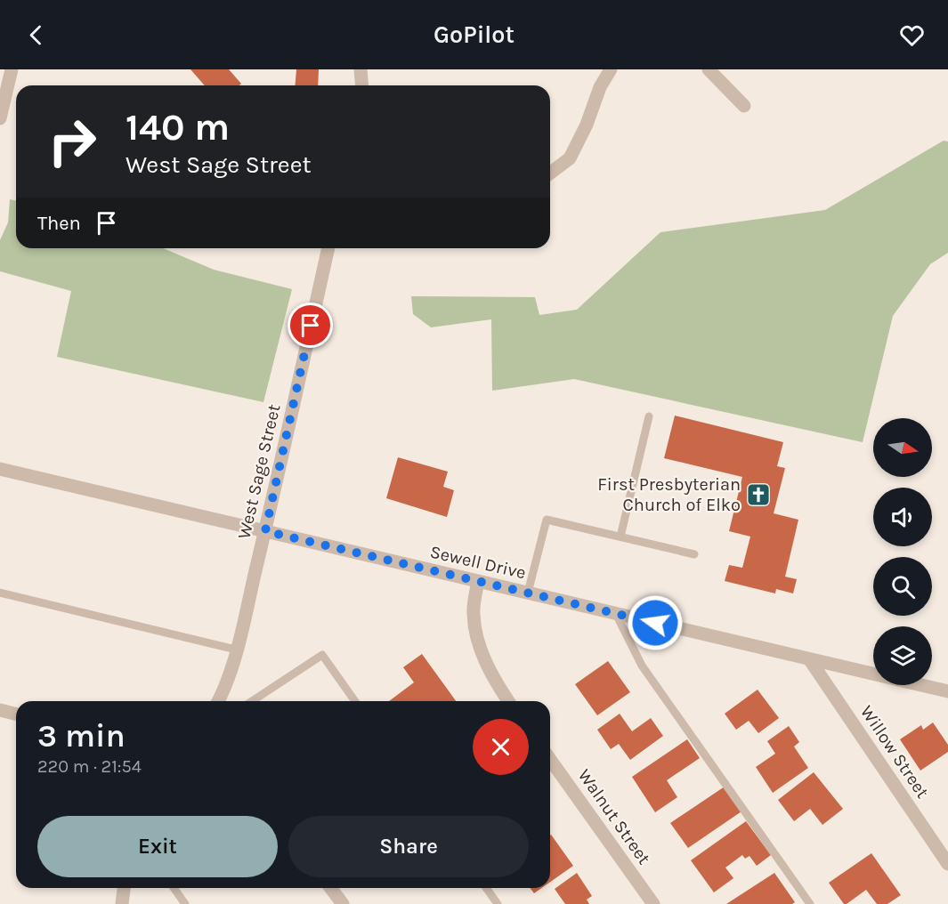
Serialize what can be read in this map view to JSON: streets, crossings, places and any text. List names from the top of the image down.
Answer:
{
  "streets": {
    "street": [
      "West Sage Street",
      "Sewell Drive",
      "Willow Street",
      "Walnut Street"
    ]
  },
  "crossings": [
    ["West Sage Street", "Sewell Drive"],
    ["Sewell Drive", "Willow Street"]
  ],
  "places": {
    "church": ["First Presbyterian Church of Elko"]
  },
  "north": "right",
  "page": {
    "header": "GoPilot",
    "turn": ["140 m", "West Sage Street"],
    "then": "Then",
    "heading": ["3 min", "220 m · 21:54"],
    "buttons": ["Exit", "Share"]
  }
}
